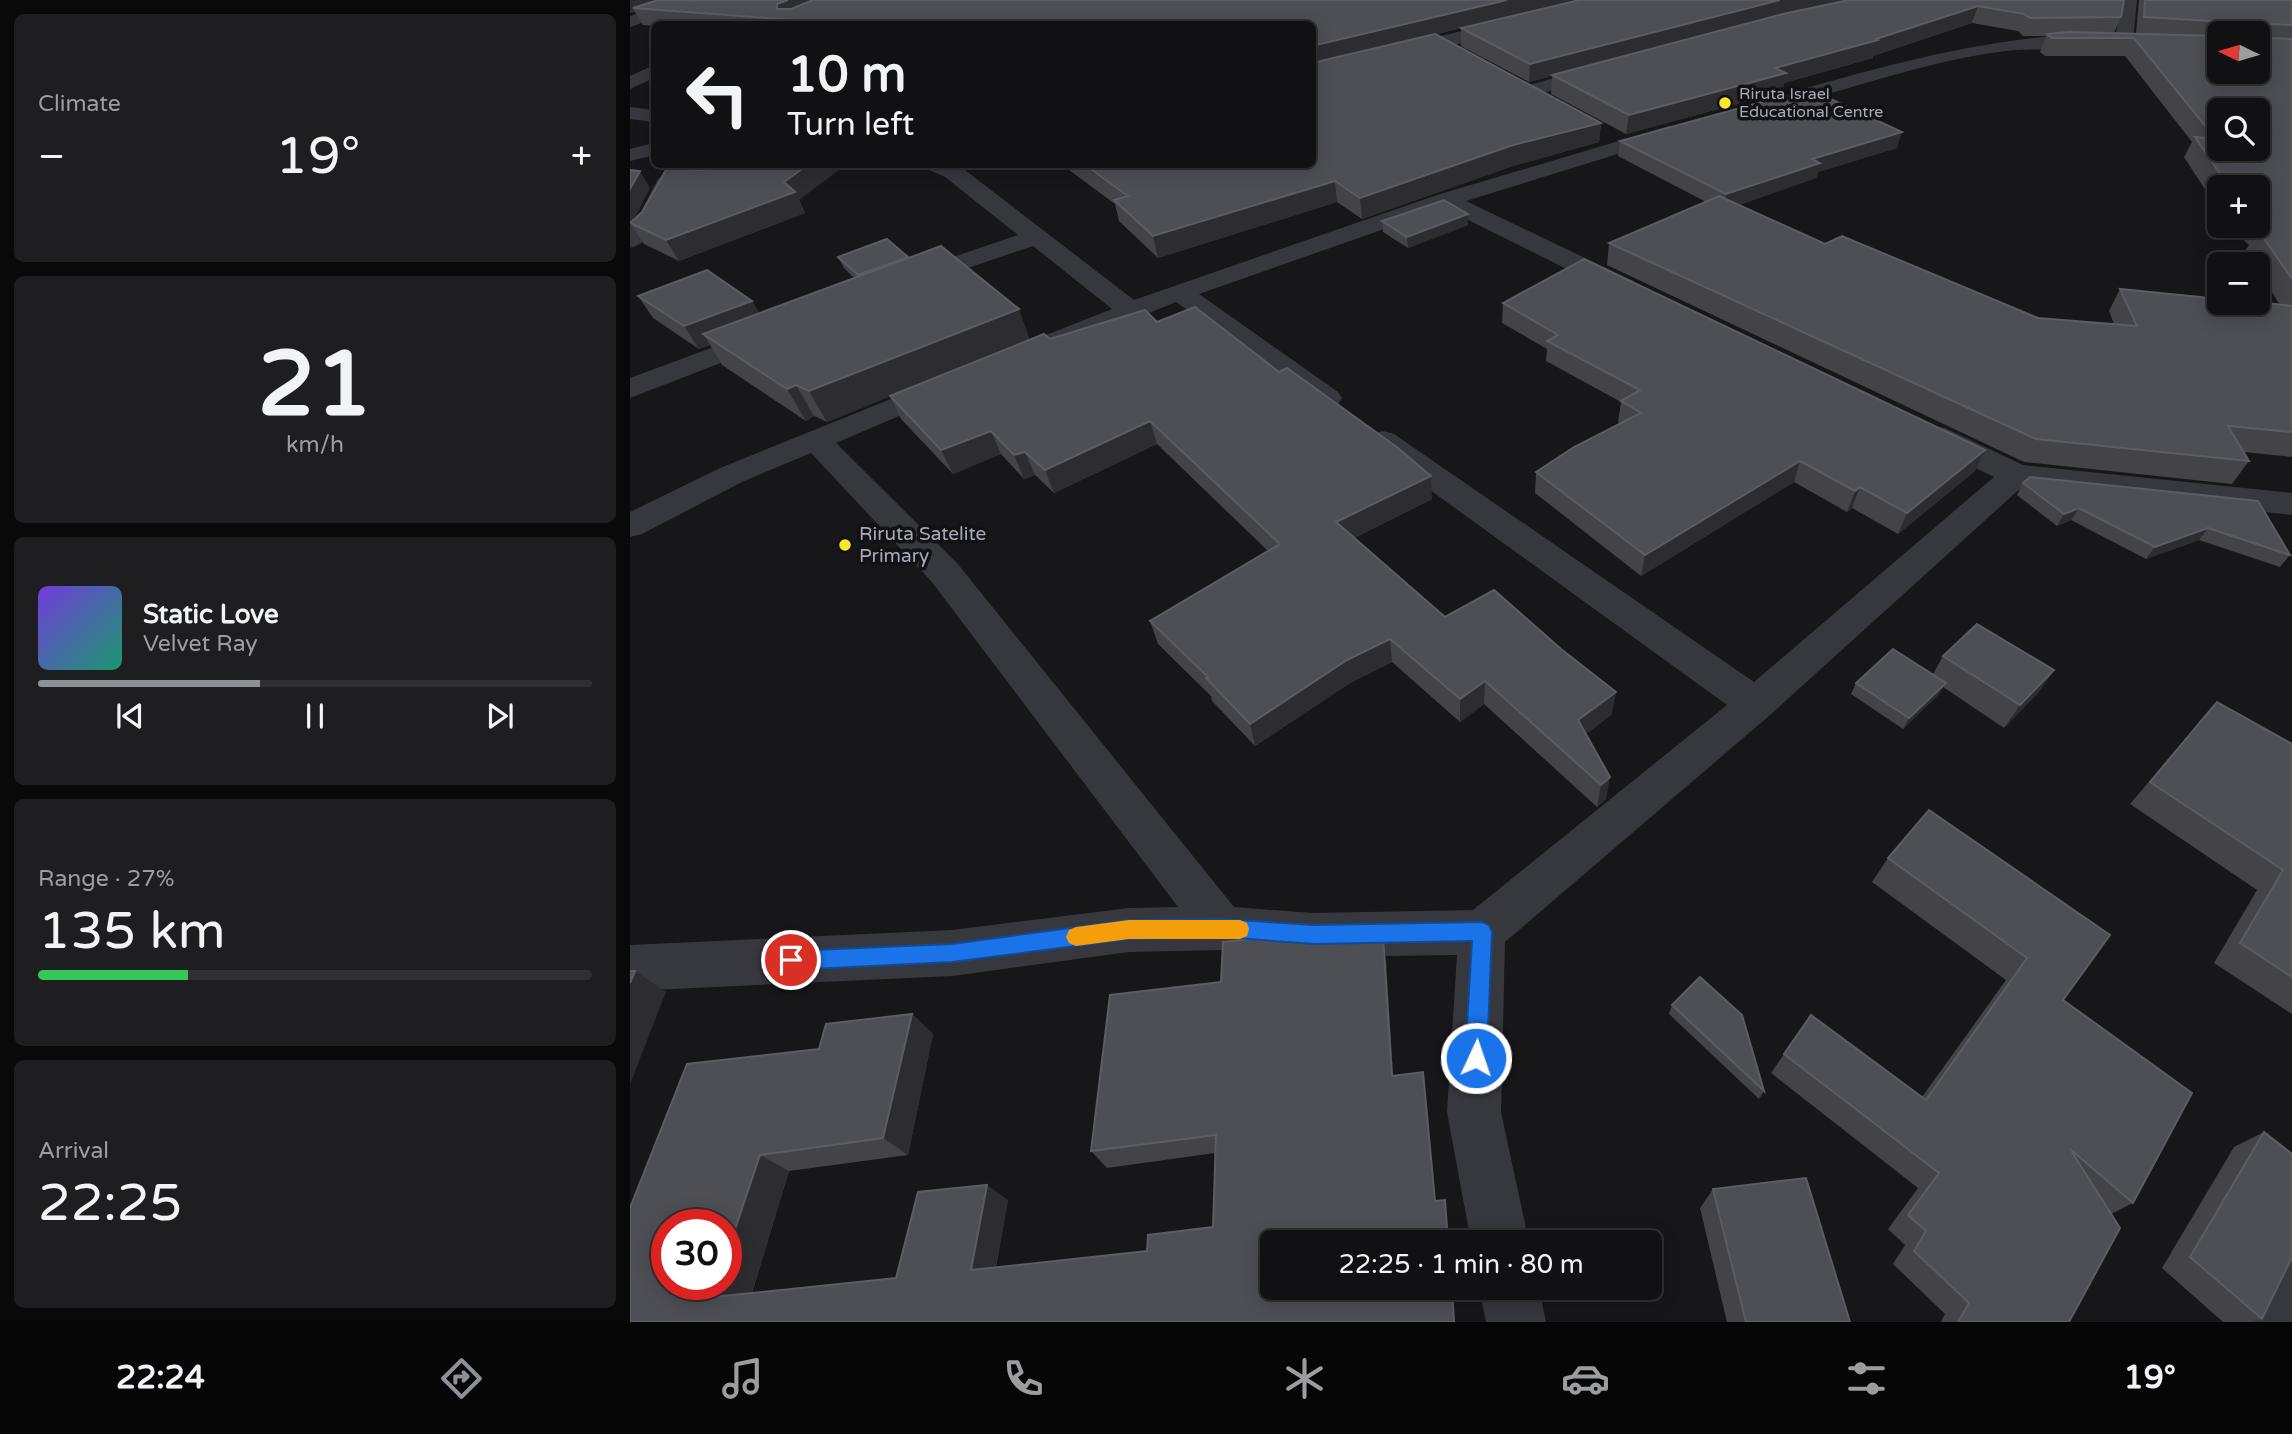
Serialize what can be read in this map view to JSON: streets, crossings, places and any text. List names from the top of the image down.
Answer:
{
  "places": ["Riruta Israel Educational Centre", "Riruta Satelite Primary"],
  "north": "left",
  "page": {
    "tile": [
      "Climate",
      ["21", "km/h"],
      ["Range · 27%", "135 km"],
      ["Arrival", "22:25"]
    ],
    "map_buttons": ["+", "−"],
    "turn": ["10 m", "Turn left"],
    "heat": ["−", "19°", "+"],
    "song": ["Static Love", "Velvet Ray"],
    "limit": "30",
    "trip": "22:25 · 1 min · 80 m",
    "tabs": ["22:24", "19°"]
  }
}
